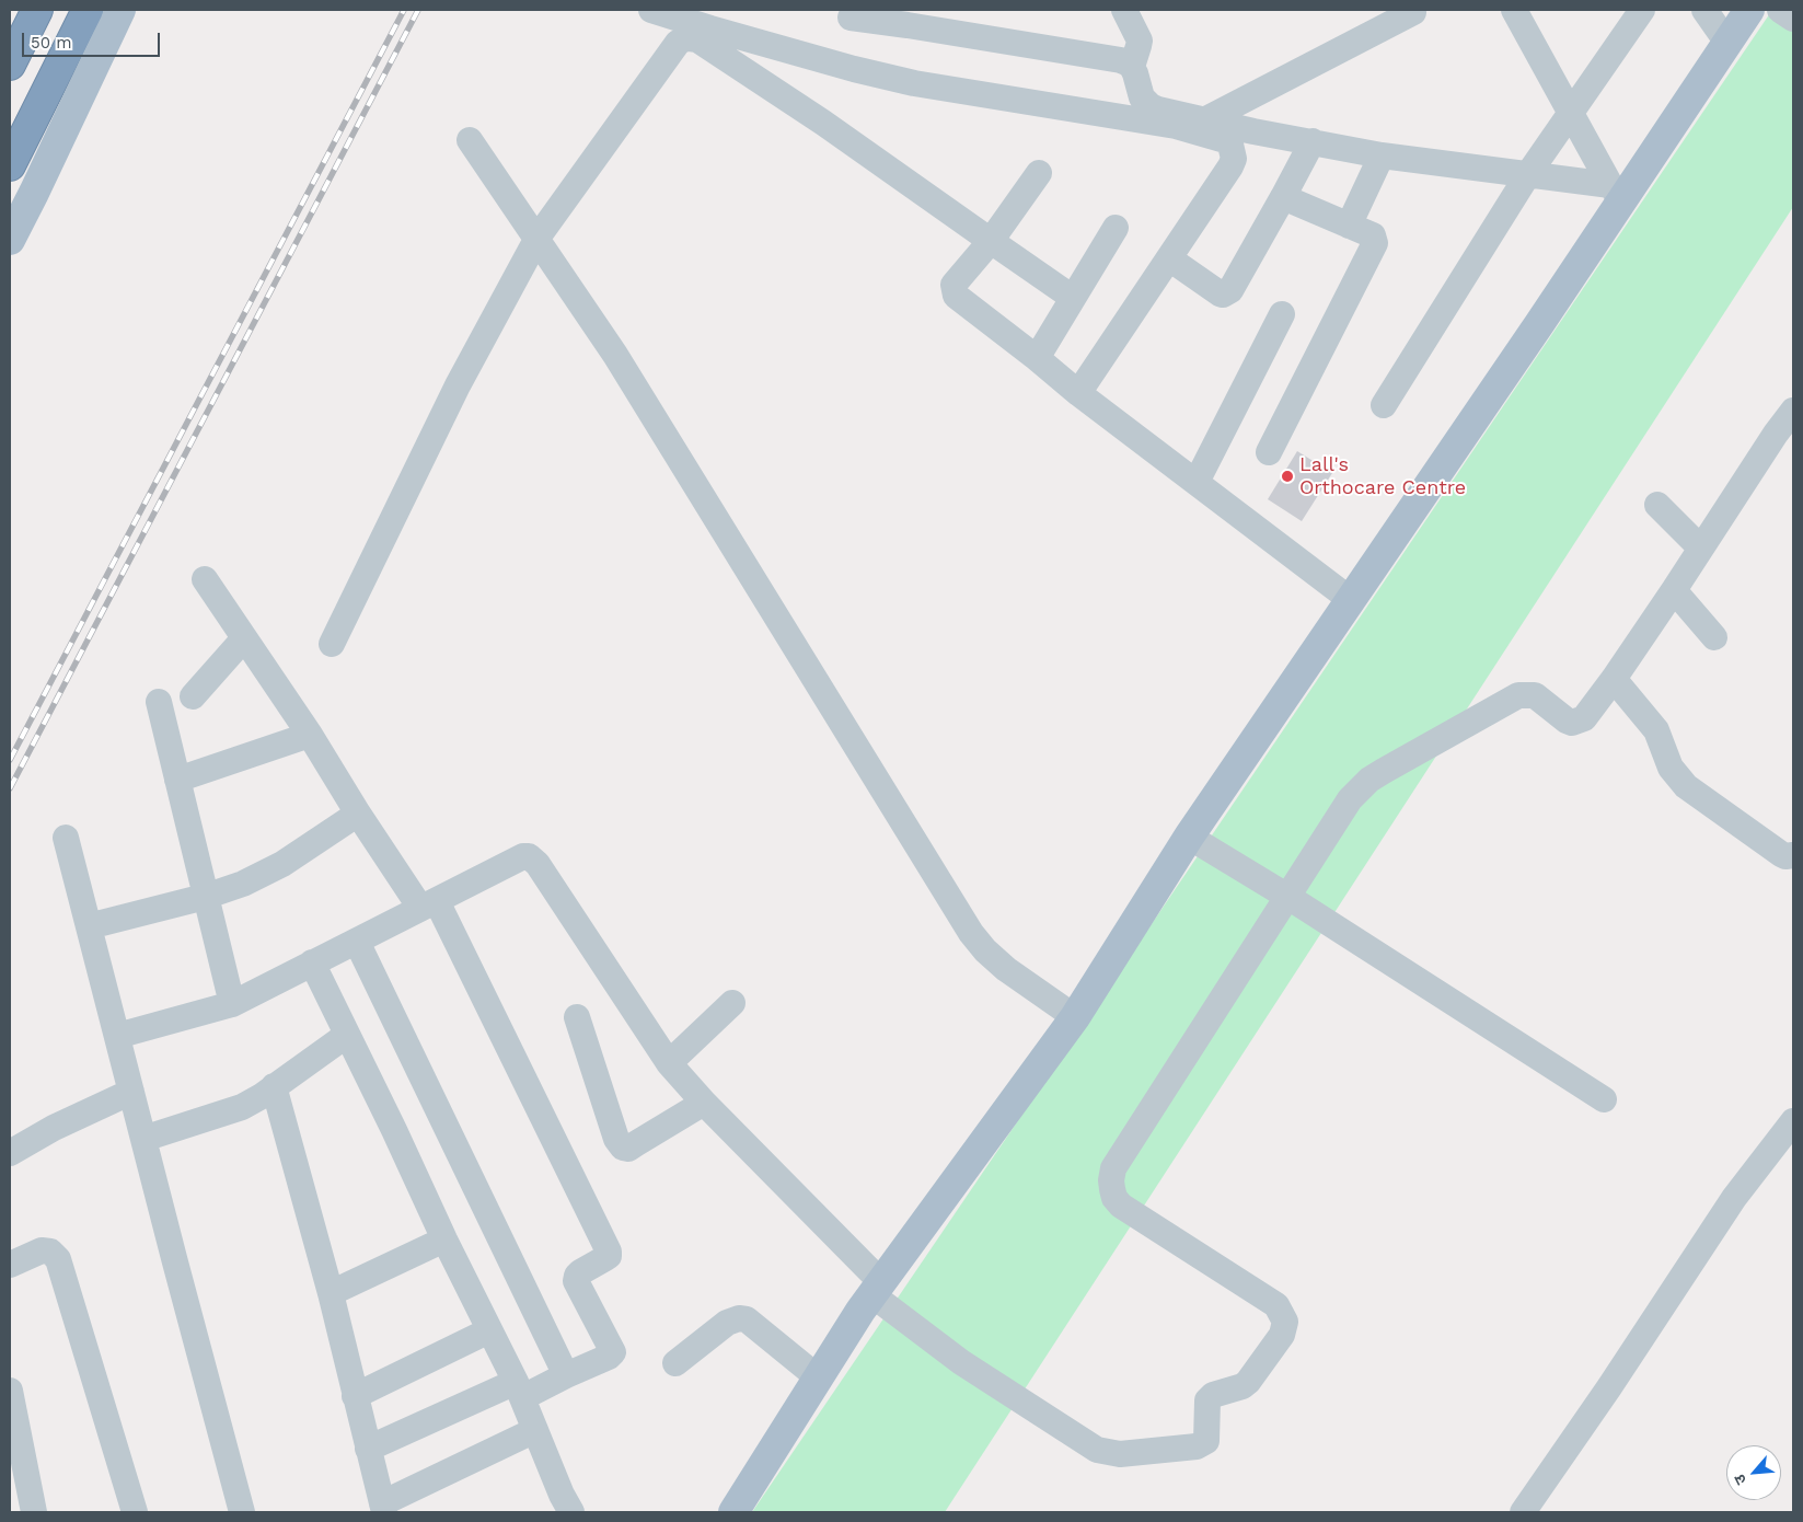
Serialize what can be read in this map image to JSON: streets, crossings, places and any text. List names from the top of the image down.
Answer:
{
  "places": ["Lall's Orthocare Centre"],
  "scale_bar": "50 m",
  "north": "bottom left"
}
